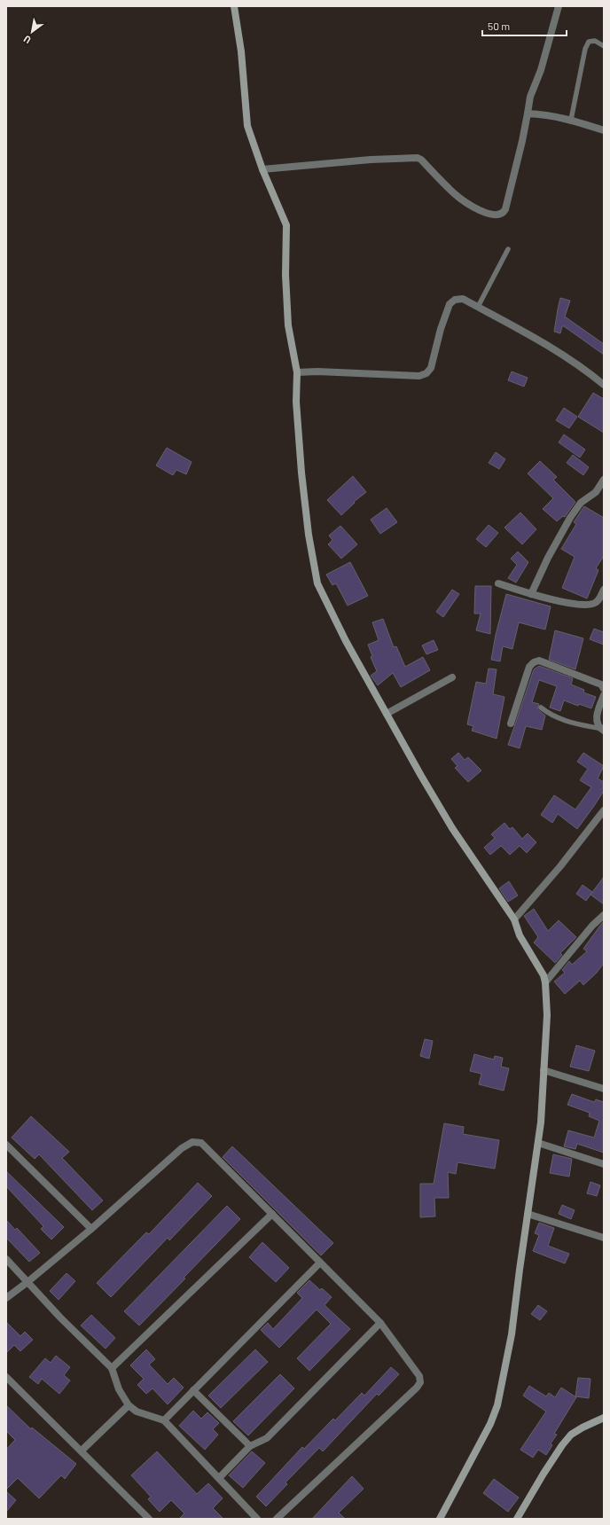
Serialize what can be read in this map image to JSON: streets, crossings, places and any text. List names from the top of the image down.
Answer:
{
  "scale_bar": "50 m",
  "north": "bottom left"
}
